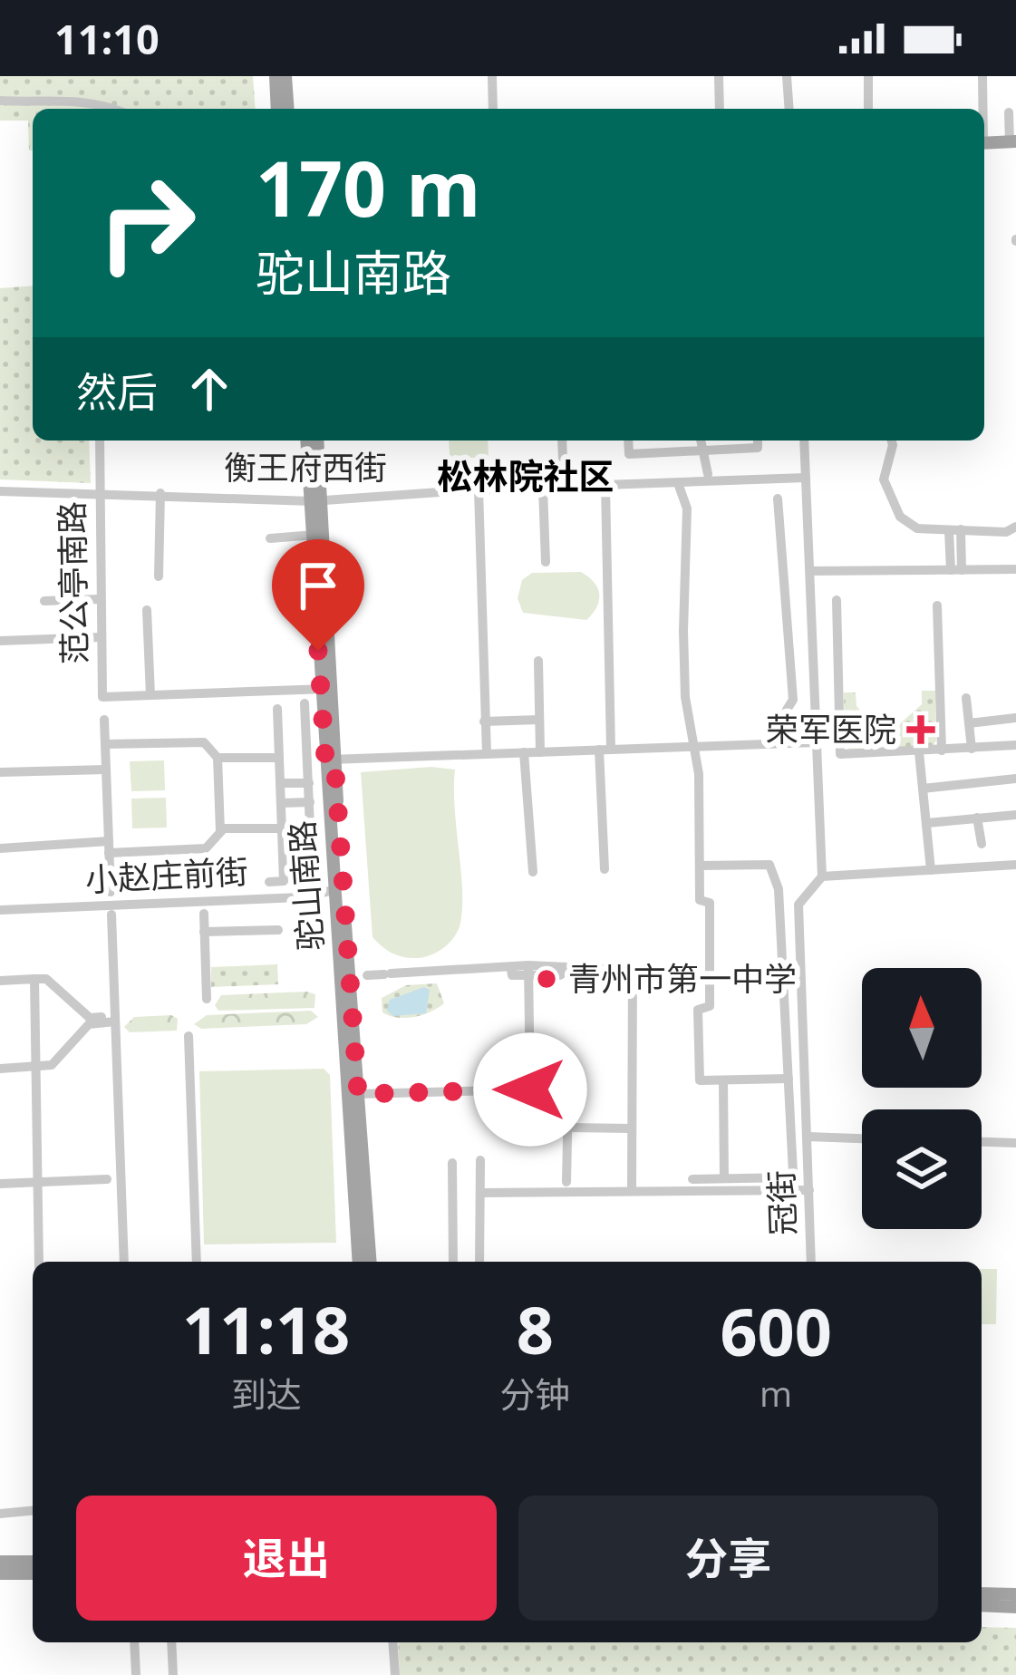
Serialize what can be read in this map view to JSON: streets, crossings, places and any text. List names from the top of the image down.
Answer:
{
  "streets": {
    "main road": ["驼山南路"],
    "street": [
      "衡王府西街",
      "范公亭南路",
      "小赵庄前街",
      "冠街"
    ]
  },
  "crossings": [
    ["衡王府西街", "范公亭南路"],
    ["衡王府西街", "驼山南路"],
    ["范公亭南路", "驼山南路"],
    ["小赵庄前街", "驼山南路"]
  ],
  "districts": ["松林院社区"],
  "places": {
    "health": ["荣军医院"],
    "other": ["青州市第一中学"]
  },
  "north": "top",
  "page": {
    "status": "11:10",
    "turn": ["170 m", "驼山南路"],
    "then": "然后",
    "eta": [
      "11:18",
      "到达",
      "8",
      "分钟",
      "600",
      "m"
    ],
    "buttons": ["退出", "分享"]
  }
}
